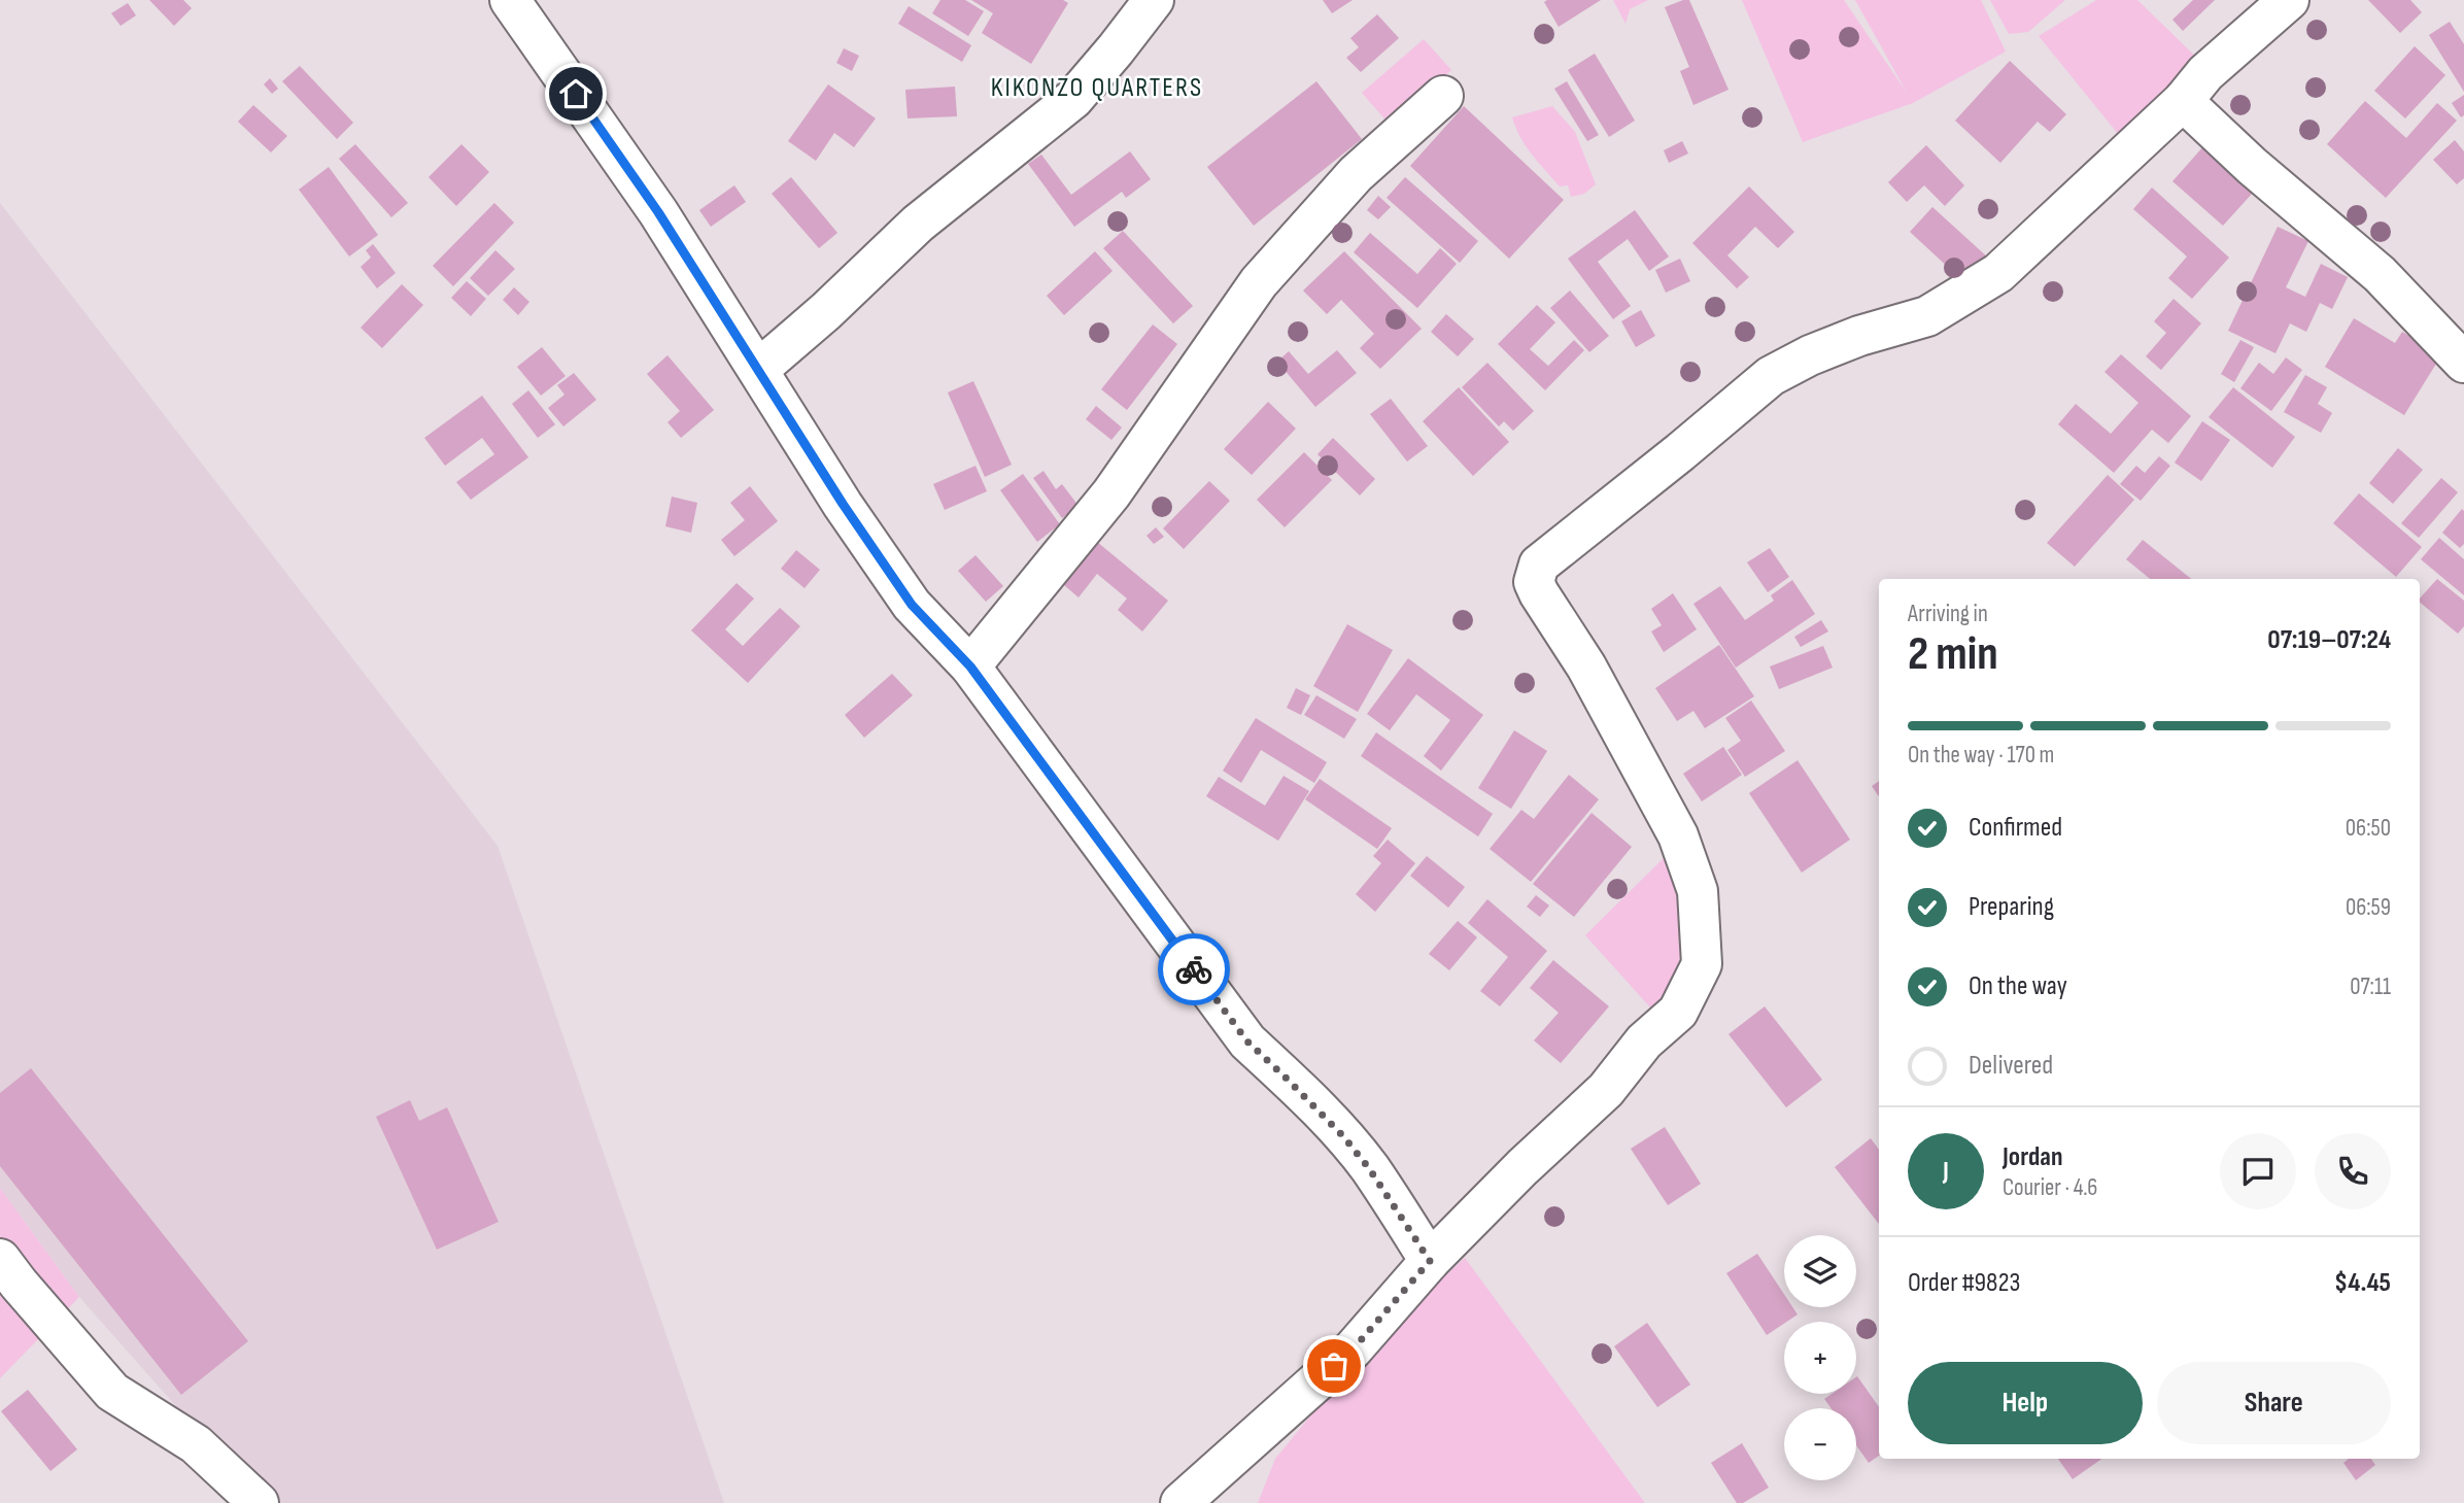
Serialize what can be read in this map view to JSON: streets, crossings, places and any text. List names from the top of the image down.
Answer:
{
  "districts": ["KIKONZO QUARTERS"],
  "page": {
    "heading": ["2 min", "Arriving in", "07:19–07:24"],
    "panel": [
      "Jordan",
      "Courier · 4.6",
      "Order #9823",
      "$4.45"
    ],
    "bar": "On the way · 170 m",
    "list": [
      ["Confirmed", "06:50"],
      ["Preparing", "06:59"],
      ["On the way", "07:11"],
      "Delivered"
    ],
    "round": "J",
    "map_buttons": ["+", "−"],
    "buttons": ["Help", "Share"]
  }
}
